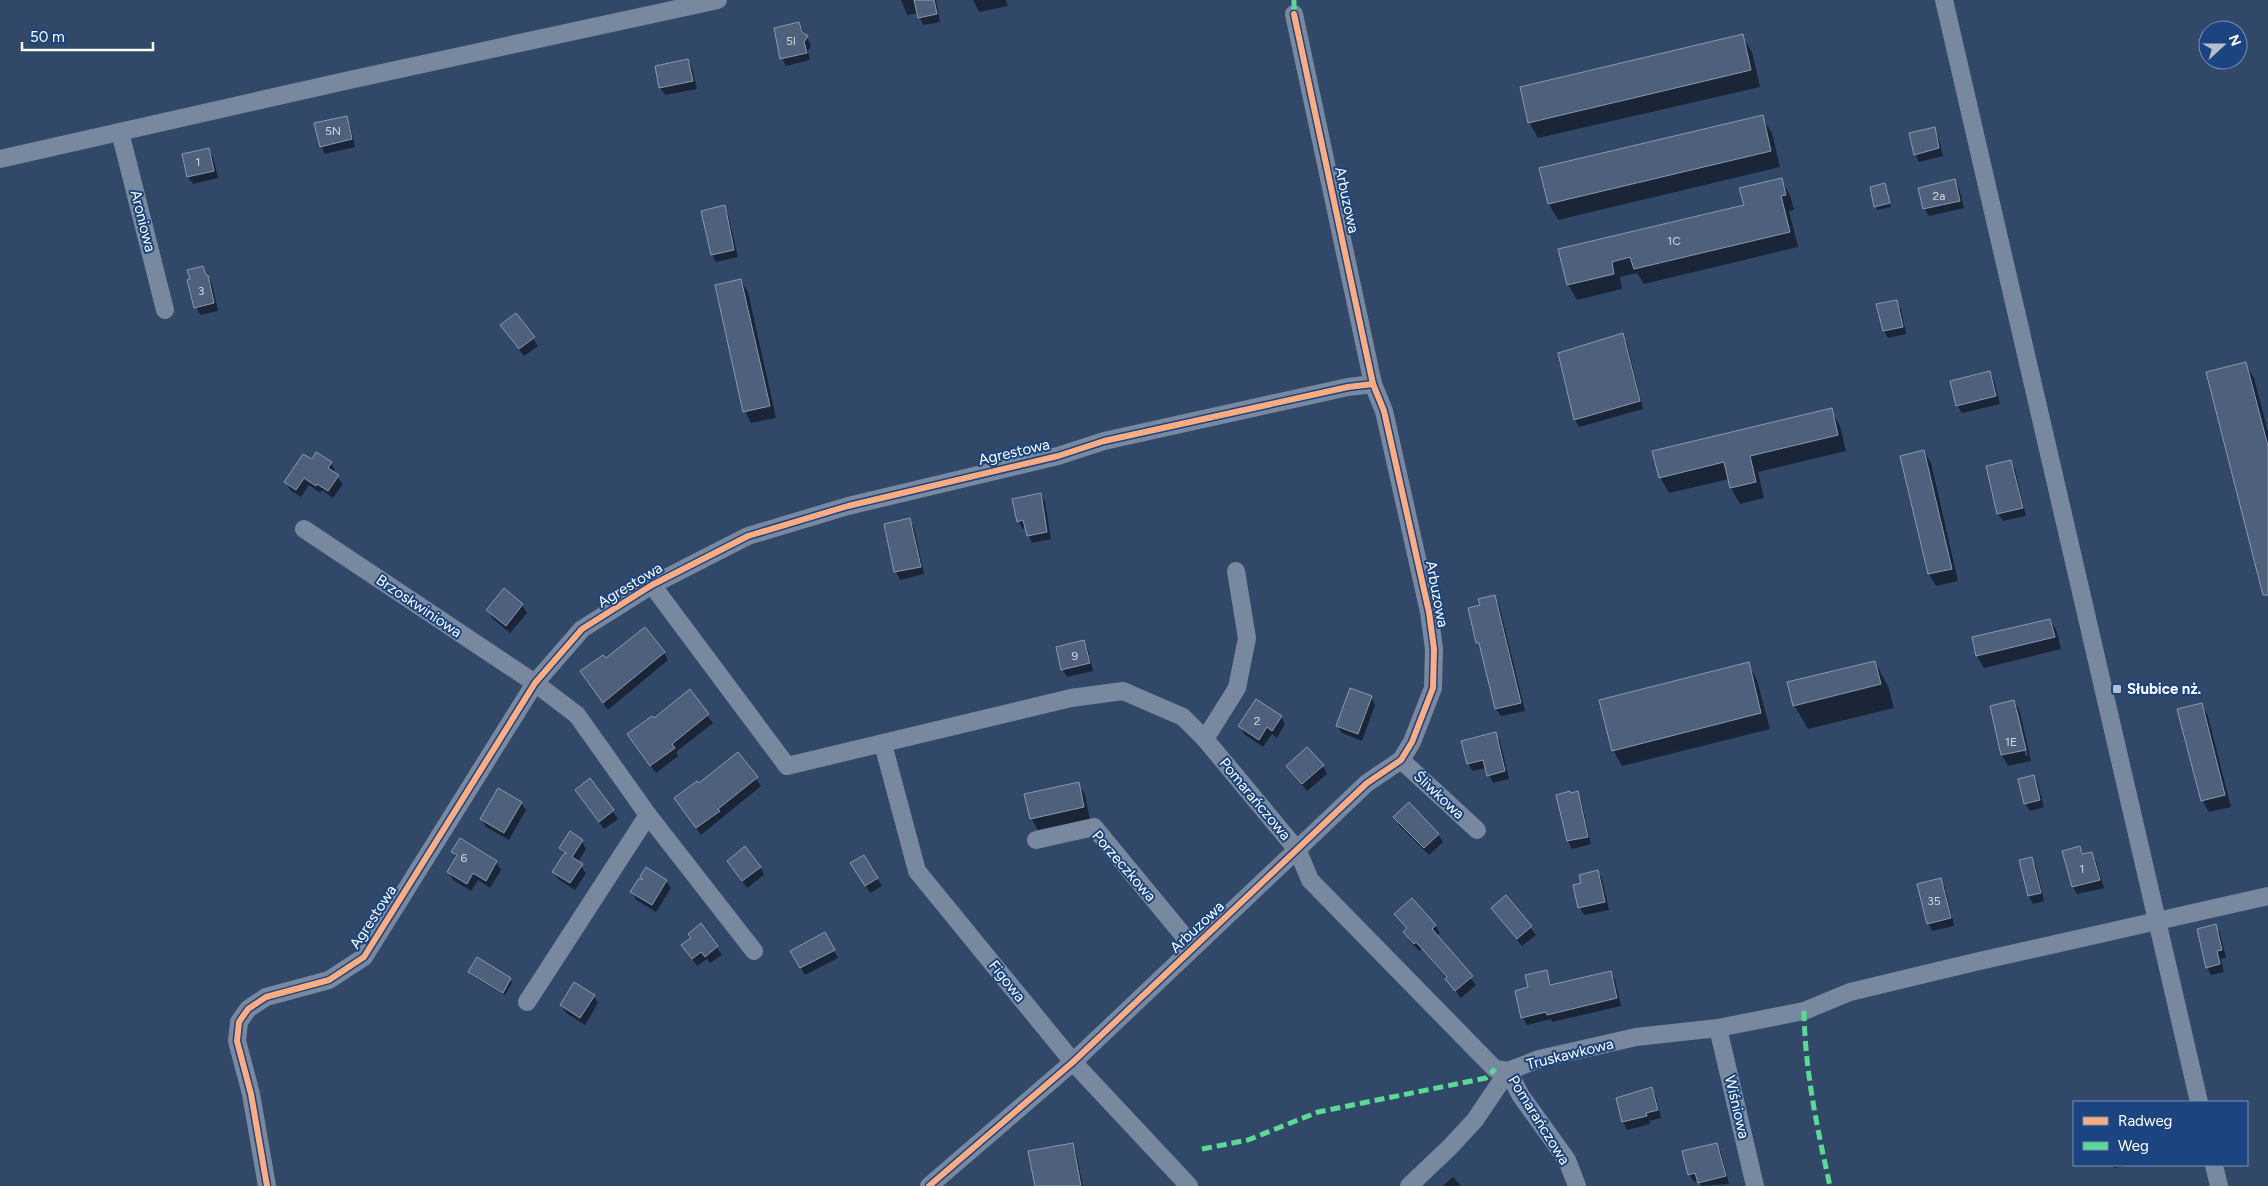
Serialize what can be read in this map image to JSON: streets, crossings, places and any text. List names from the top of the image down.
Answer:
{
  "streets": {
    "street": [
      "Arbuzowa",
      "Aroniowa",
      "Agrestowa",
      "Brzoskwiniowa",
      "Śliwkowa",
      "Pomarańczowa",
      "Porzeczkowa",
      "Figowa",
      "Truskawkowa",
      "Wiśniowa"
    ]
  },
  "crossings": [
    ["Arbuzowa", "Agrestowa"],
    ["Arbuzowa", "Śliwkowa"],
    ["Arbuzowa", "Pomarańczowa"],
    ["Arbuzowa", "Porzeczkowa"],
    ["Arbuzowa", "Figowa"],
    ["Agrestowa", "Brzoskwiniowa"],
    ["Agrestowa", "Pomarańczowa"],
    ["Pomarańczowa", "Figowa"],
    ["Pomarańczowa", "Truskawkowa"],
    ["Truskawkowa", "Wiśniowa"]
  ],
  "places": {
    "transit": ["Słubice nż."]
  },
  "house_numbers": [
    "5I",
    "5N",
    "1",
    "2a",
    "1C",
    "3",
    "9",
    "2",
    "1E",
    "6",
    "1",
    "35"
  ],
  "legend": ["Radweg", "Weg"],
  "scale_bar": "50 m",
  "north": "right"
}
